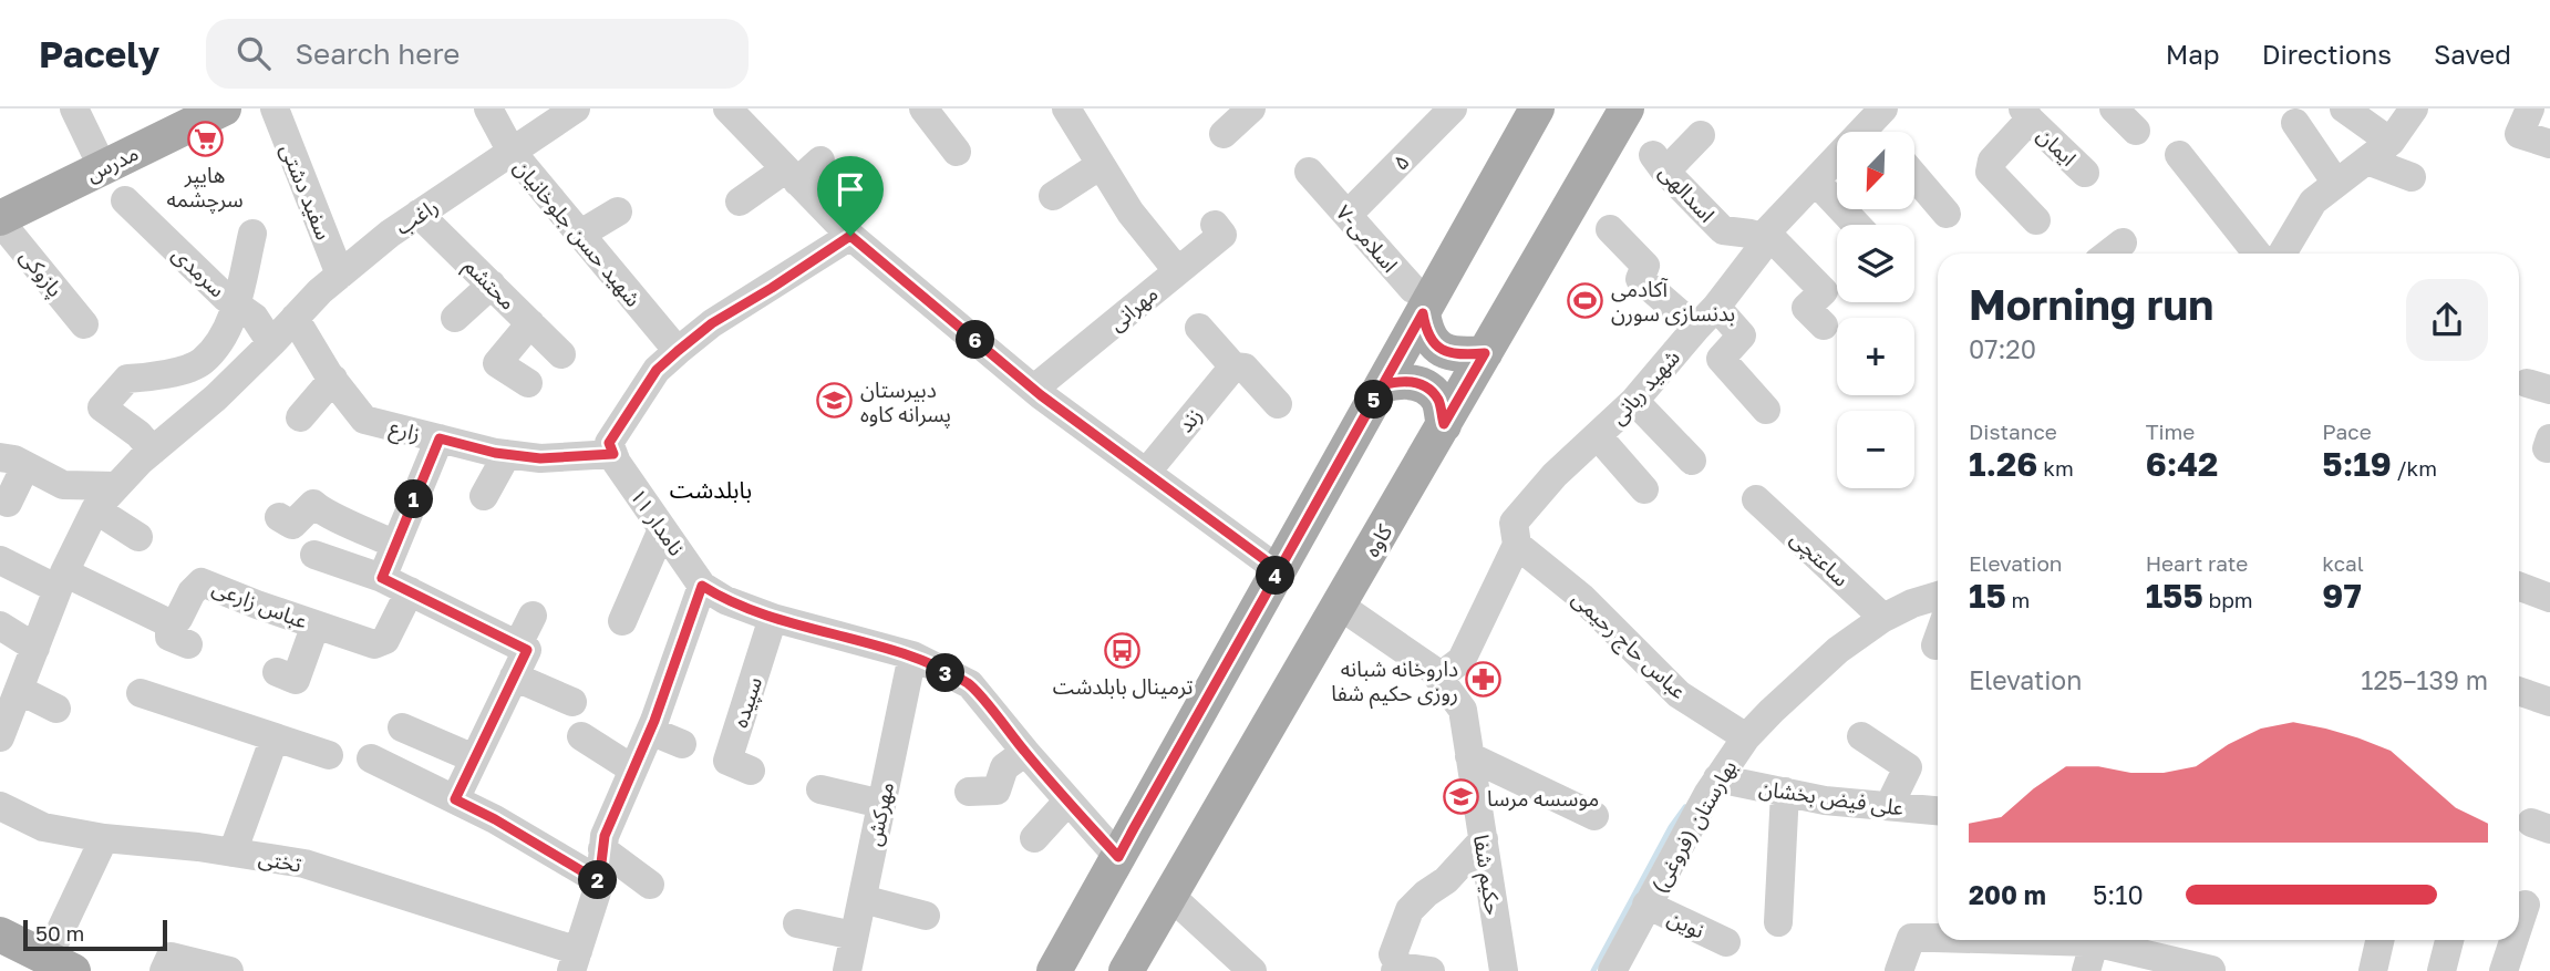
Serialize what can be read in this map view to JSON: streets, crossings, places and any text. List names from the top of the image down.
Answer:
{
  "streets": {
    "main road": ["مدرس", "کاوه"],
    "street": [
      "ایمان",
      "۵",
      "سفید دشتی",
      "اسدالهی",
      "راغب",
      "شهید حسن جلوخانیان",
      "۷-اسلامی",
      "سرمدی",
      "پازوکی",
      "محتشم",
      "مهرانی",
      "شهید ربانی",
      "زند",
      "زارع",
      "۱۱ نامدار",
      "ساعتچی",
      "عباس زارعی",
      "عباس حاج رحیمی",
      "سپیده",
      "علی فیض بخشان",
      "مهرکش",
      "بهارستان (فروغی)",
      "تختی",
      "حکیم شفا",
      "نوین"
    ]
  },
  "crossings": [
    ["۵", "۷-اسلامی"],
    ["مدرس", "پازوکی"],
    ["سفید دشتی", "راغب"],
    ["اسدالهی", "شهید ربانی"],
    ["راغب", "شهید حسن جلوخانیان"],
    ["راغب", "سرمدی"],
    ["راغب", "محتشم"],
    ["راغب", "زارع"],
    ["راغب", "عباس زارعی"],
    ["شهید ربانی", "عباس حاج رحیمی"],
    ["شهید ربانی", "حکیم شفا"],
    ["زارع", "۱۱ نامدار"],
    ["۱۱ نامدار", "سپیده"],
    ["۱۱ نامدار", "مهرکش"],
    ["کاوه", "حکیم شفا"],
    ["ساعتچی", "بهارستان (فروغی)"],
    ["عباس حاج رحیمی", "بهارستان (فروغی)"],
    ["علی فیض بخشان", "بهارستان (فروغی)"],
    ["بهارستان (فروغی)", "نوین"]
  ],
  "districts": ["بابلدشت"],
  "places": {
    "supermarket": ["هایپر سرچشمه"],
    "sports": ["آکادمی بدنسازی سورن"],
    "school or university": ["دبیرستان پسرانه کاوه", "موسسه مرسا"],
    "bus stop": ["ترمینال بابلدشت"],
    "pharmacy": ["داروخانه شبانه‌ روزی حکیم شفا"]
  },
  "scale_bar": "50 m",
  "north": "bottom left",
  "page": {
    "header": "Pacely",
    "search": "Search here",
    "nav": ["Map", "Directions", "Saved"],
    "map_buttons": ["+", "−"],
    "heading": ["Morning run", "07:20"],
    "pins": [
      "6",
      "5",
      "1",
      "4",
      "3",
      "2"
    ],
    "stats": [
      ["Distance", "1.26 km"],
      ["Time", "6:42"],
      ["Pace", "5:19 /km"],
      ["Elevation", "15 m"],
      ["Heart rate", "155 bpm"],
      ["kcal", "97"]
    ],
    "chart": ["Elevation", "125–139 m"],
    "list": [
      {
        "name": "200 m",
        "note": "5:10"
      }
    ],
    "scale": "50 m"
  }
}
